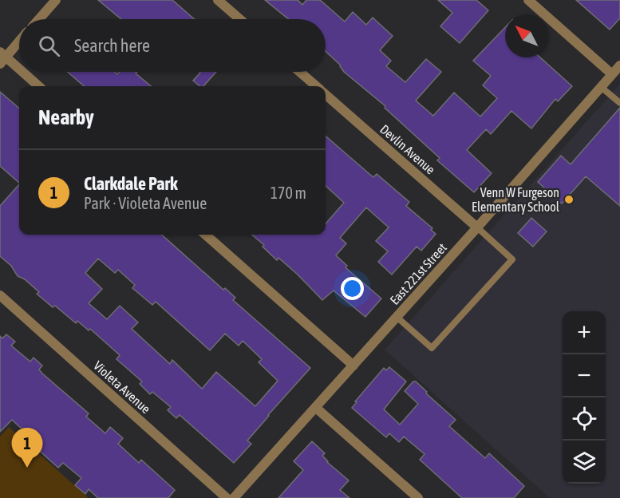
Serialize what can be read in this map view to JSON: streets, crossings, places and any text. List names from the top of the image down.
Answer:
{
  "streets": {
    "street": ["Devlin Avenue", "East 221st Street", "Violeta Avenue"]
  },
  "crossings": [
    ["Devlin Avenue", "East 221st Street"]
  ],
  "places": ["Venn W Furgeson Elementary School"],
  "north": "top left",
  "page": {
    "search": "Search here",
    "heading": "Nearby",
    "list": [
      {
        "mark": "1",
        "name": "Clarkdale Park",
        "note": "Park · Violeta Avenue",
        "value": "170 m"
      }
    ],
    "map_buttons": ["+", "−"],
    "pins": "1"
  }
}
